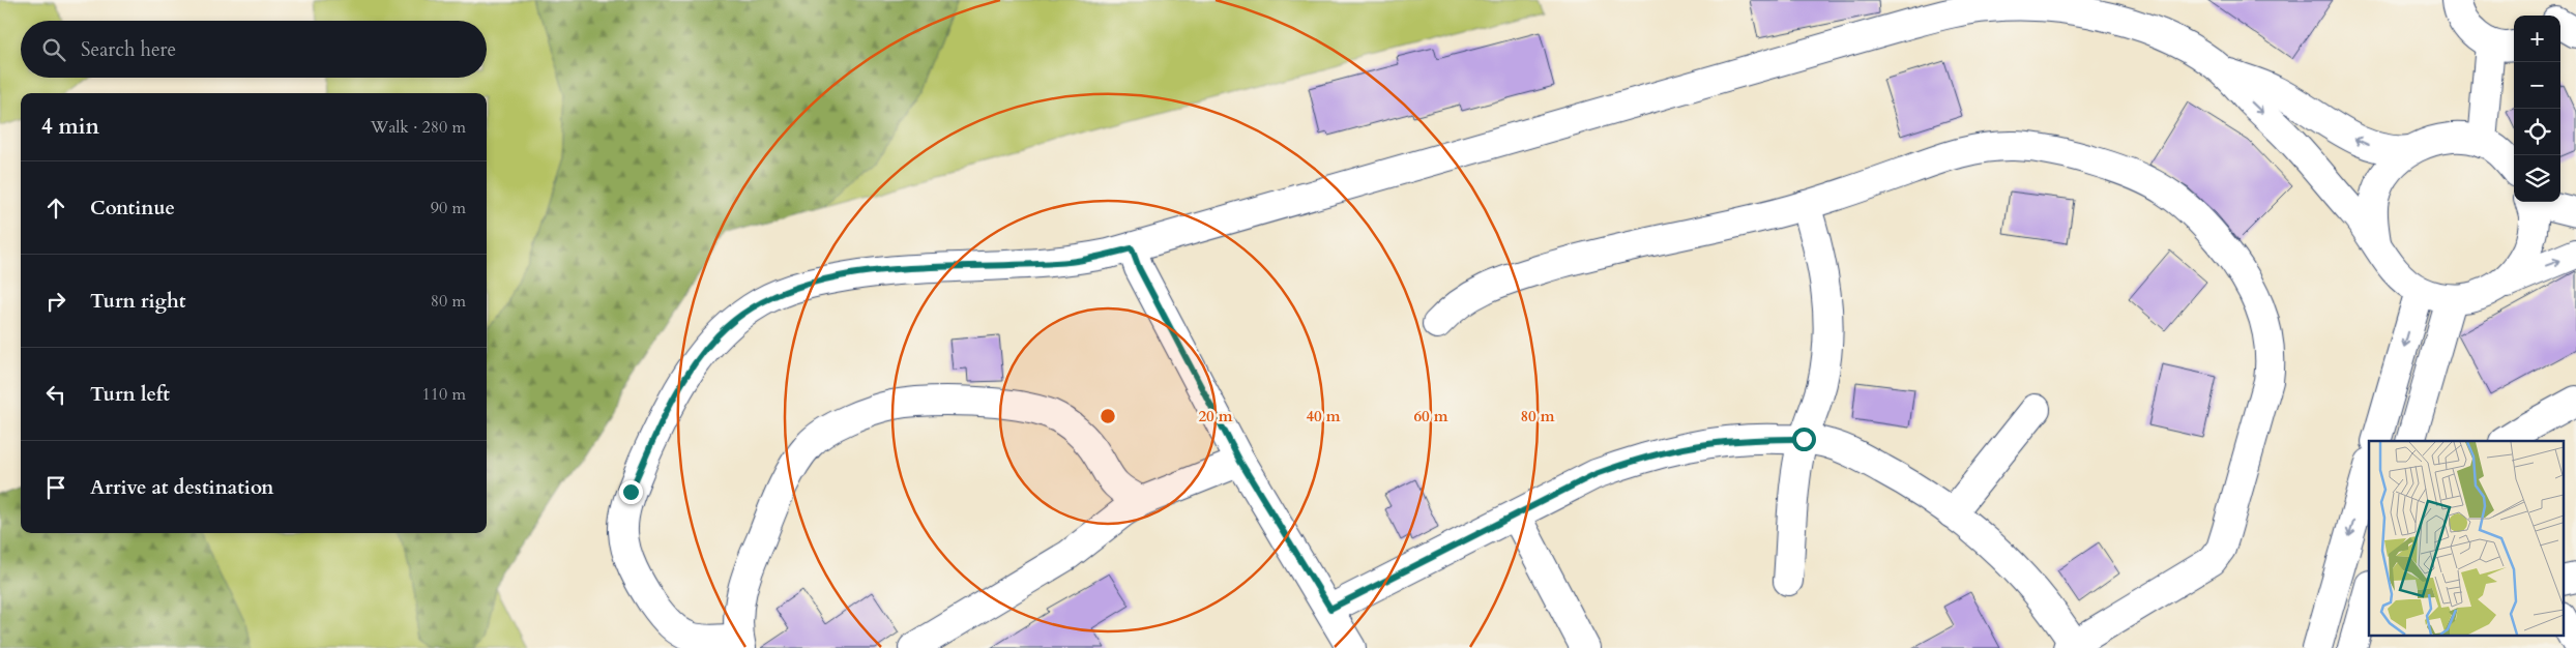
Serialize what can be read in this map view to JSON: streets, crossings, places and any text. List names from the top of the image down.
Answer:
{
  "page": {
    "map_buttons": ["+", "−"],
    "search": "Search here",
    "heading": ["4 min", "Walk · 280 m"],
    "list": [
      ["Continue", "90 m"],
      ["Turn right", "80 m"],
      ["Turn left", "110 m"],
      "Arrive at destination"
    ]
  },
  "rings": [
    "20 m",
    "40 m",
    "60 m",
    "80 m"
  ]
}
